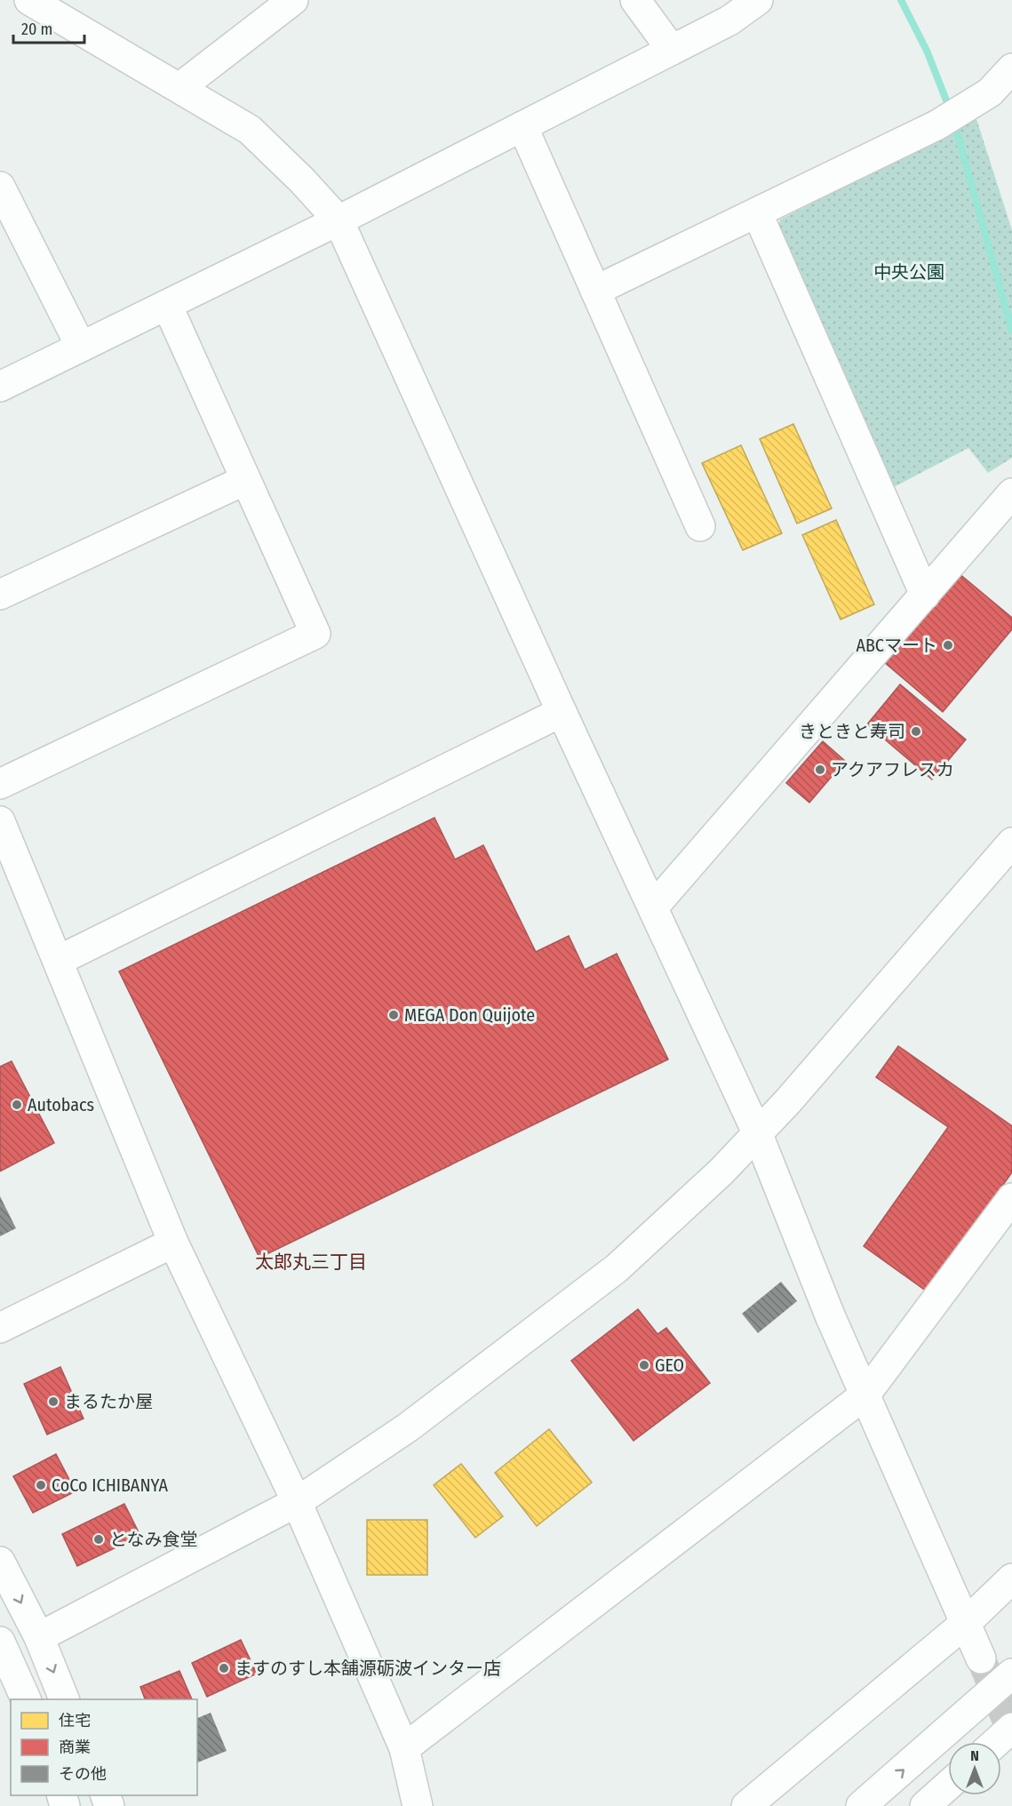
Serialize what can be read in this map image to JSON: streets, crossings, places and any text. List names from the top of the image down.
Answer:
{
  "districts": ["太郎丸三丁目"],
  "parks": ["中央公園"],
  "places": [
    "ABCマート",
    "きときと寿司",
    "アクアフレスカ",
    "MEGA Don Quijote",
    "Autobacs",
    "GEO",
    "まるたか屋",
    "CoCo ICHIBANYA",
    "となみ食堂",
    "ますのすし本舗源砺波インター店"
  ],
  "legend": ["住宅", "商業", "その他"],
  "scale_bar": "20 m",
  "north": "top"
}
